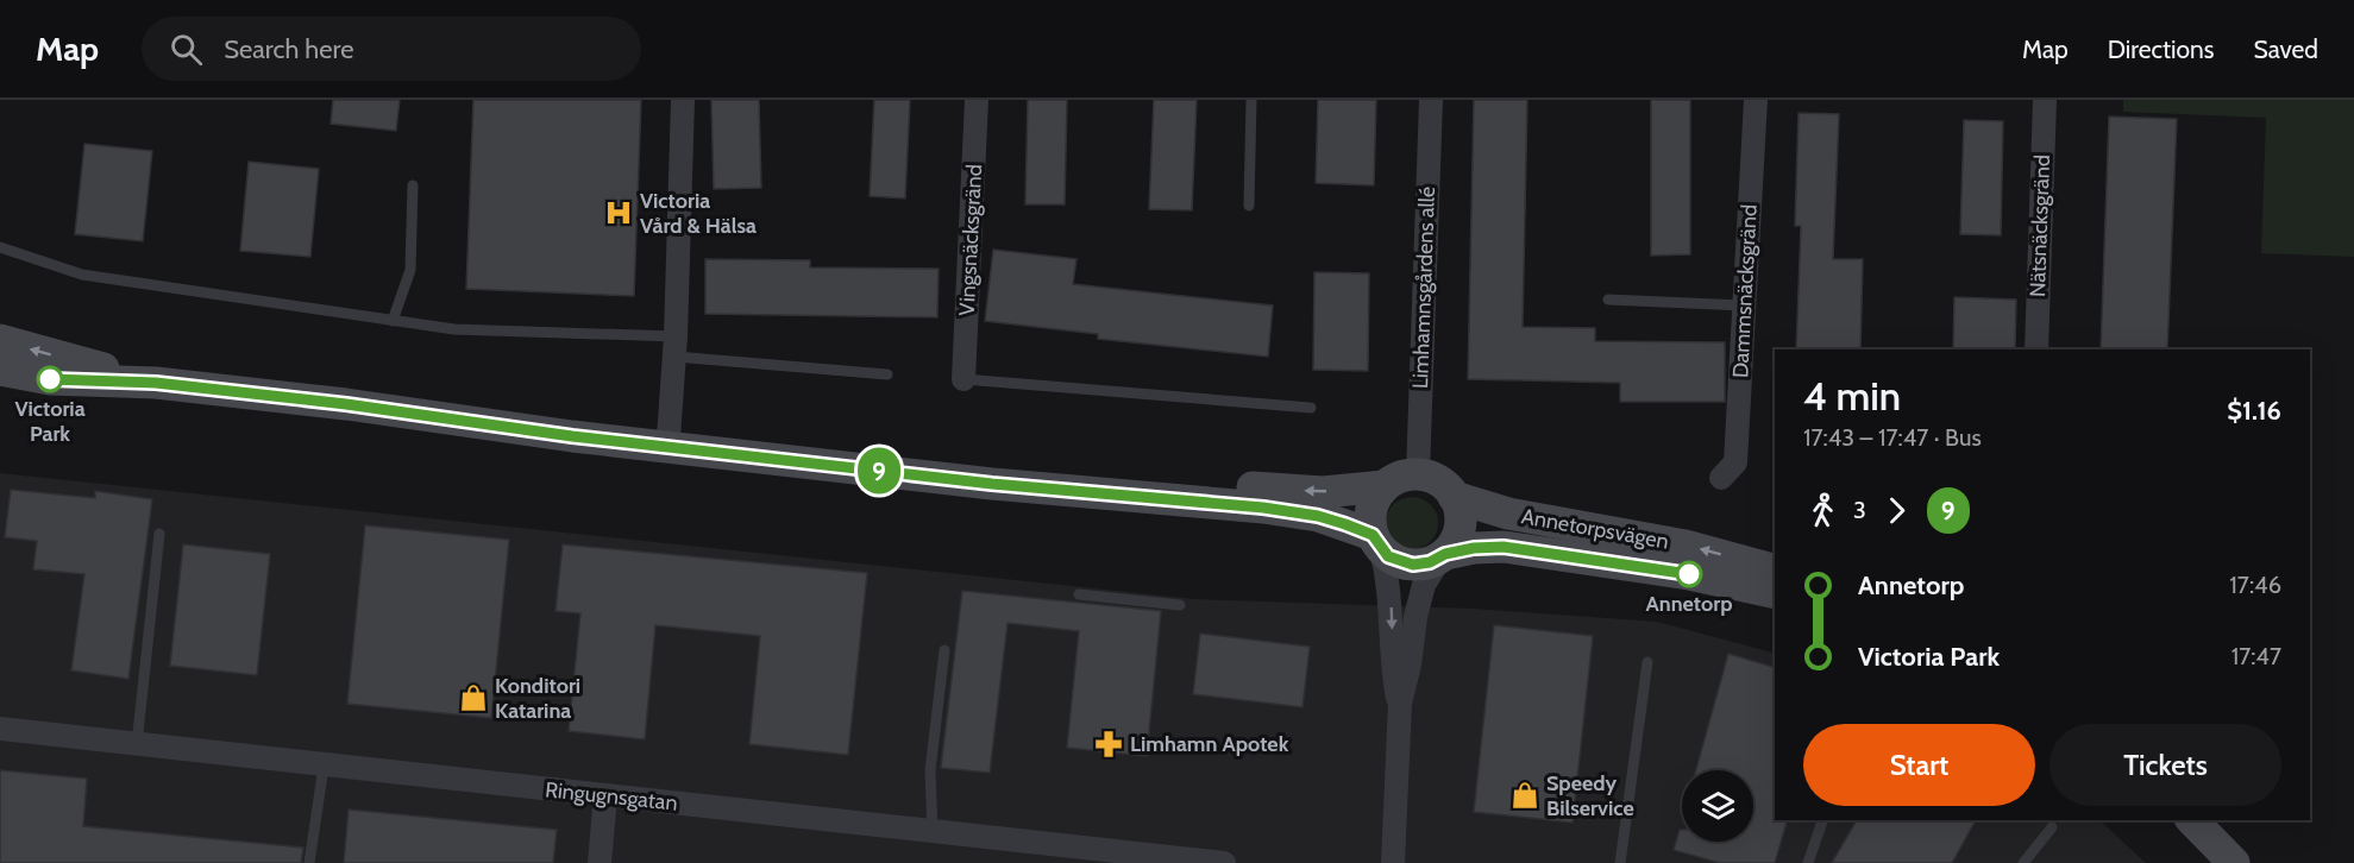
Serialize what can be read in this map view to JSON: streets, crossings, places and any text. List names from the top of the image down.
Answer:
{
  "streets": {
    "main road": ["Annetorpsvägen"],
    "street": [
      "Nätsnäcksgränd",
      "Vingsnäcksgränd",
      "Limhamnsgårdens allé",
      "Dammsnäcksgränd",
      "Ringugnsgatan"
    ]
  },
  "crossings": [
    ["Limhamnsgårdens allé", "Annetorpsvägen"]
  ],
  "places": {
    "hospital": ["Victoria Vård & Hälsa"],
    "other": ["Victoria Park", "Annetorp"],
    "shop": ["Konditori Katarina", "Speedy Bilservice"],
    "pharmacy": ["Limhamn Apotek"]
  },
  "lines": ["bus line 9"],
  "page": {
    "header": "Map",
    "search": "Search here",
    "nav": ["Map", "Directions", "Saved"],
    "on_map": "9",
    "heading": ["4 min", "17:43 – 17:47 · Bus", "$1.16"],
    "legs": ["3", "9"],
    "list": [
      {
        "name": "Annetorp",
        "value": "17:46"
      },
      {
        "name": "Victoria Park",
        "value": "17:47"
      }
    ],
    "buttons": ["Start", "Tickets"]
  }
}
